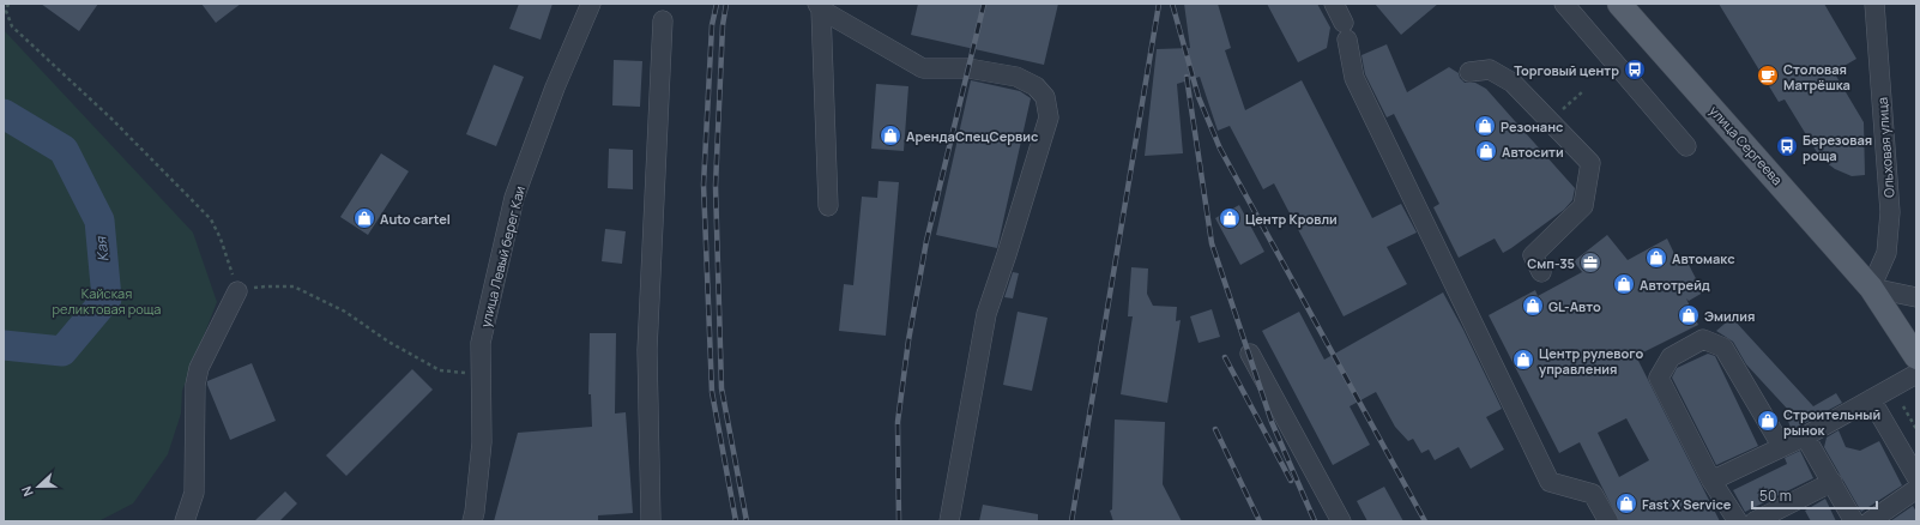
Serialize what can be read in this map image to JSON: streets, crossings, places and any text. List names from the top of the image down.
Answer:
{
  "streets": {
    "main road": ["улица Сергеева"],
    "street": ["Ольховая улица", "улица Левый берег Каи"]
  },
  "crossings": [
    ["улица Сергеева", "Ольховая улица"]
  ],
  "water": ["Кая"],
  "parks": ["Кайская реликтовая роща"],
  "places": {
    "bus stop": ["Торговый центр", "Березовая роща"],
    "cafe": ["Столовая Матрёшка"],
    "shop": [
      "Резонанс",
      "АрендаСпецСервис",
      "Автосити",
      "Auto cartel",
      "Центр Кровли",
      "Автомакс",
      "Автотрейд",
      "GL-Авто",
      "Эмилия",
      "Центр рулевого управления",
      "Строительный рынок",
      "Fast X Service"
    ],
    "office": ["Смп-35"]
  },
  "scale_bar": "50 m",
  "north": "left"
}
